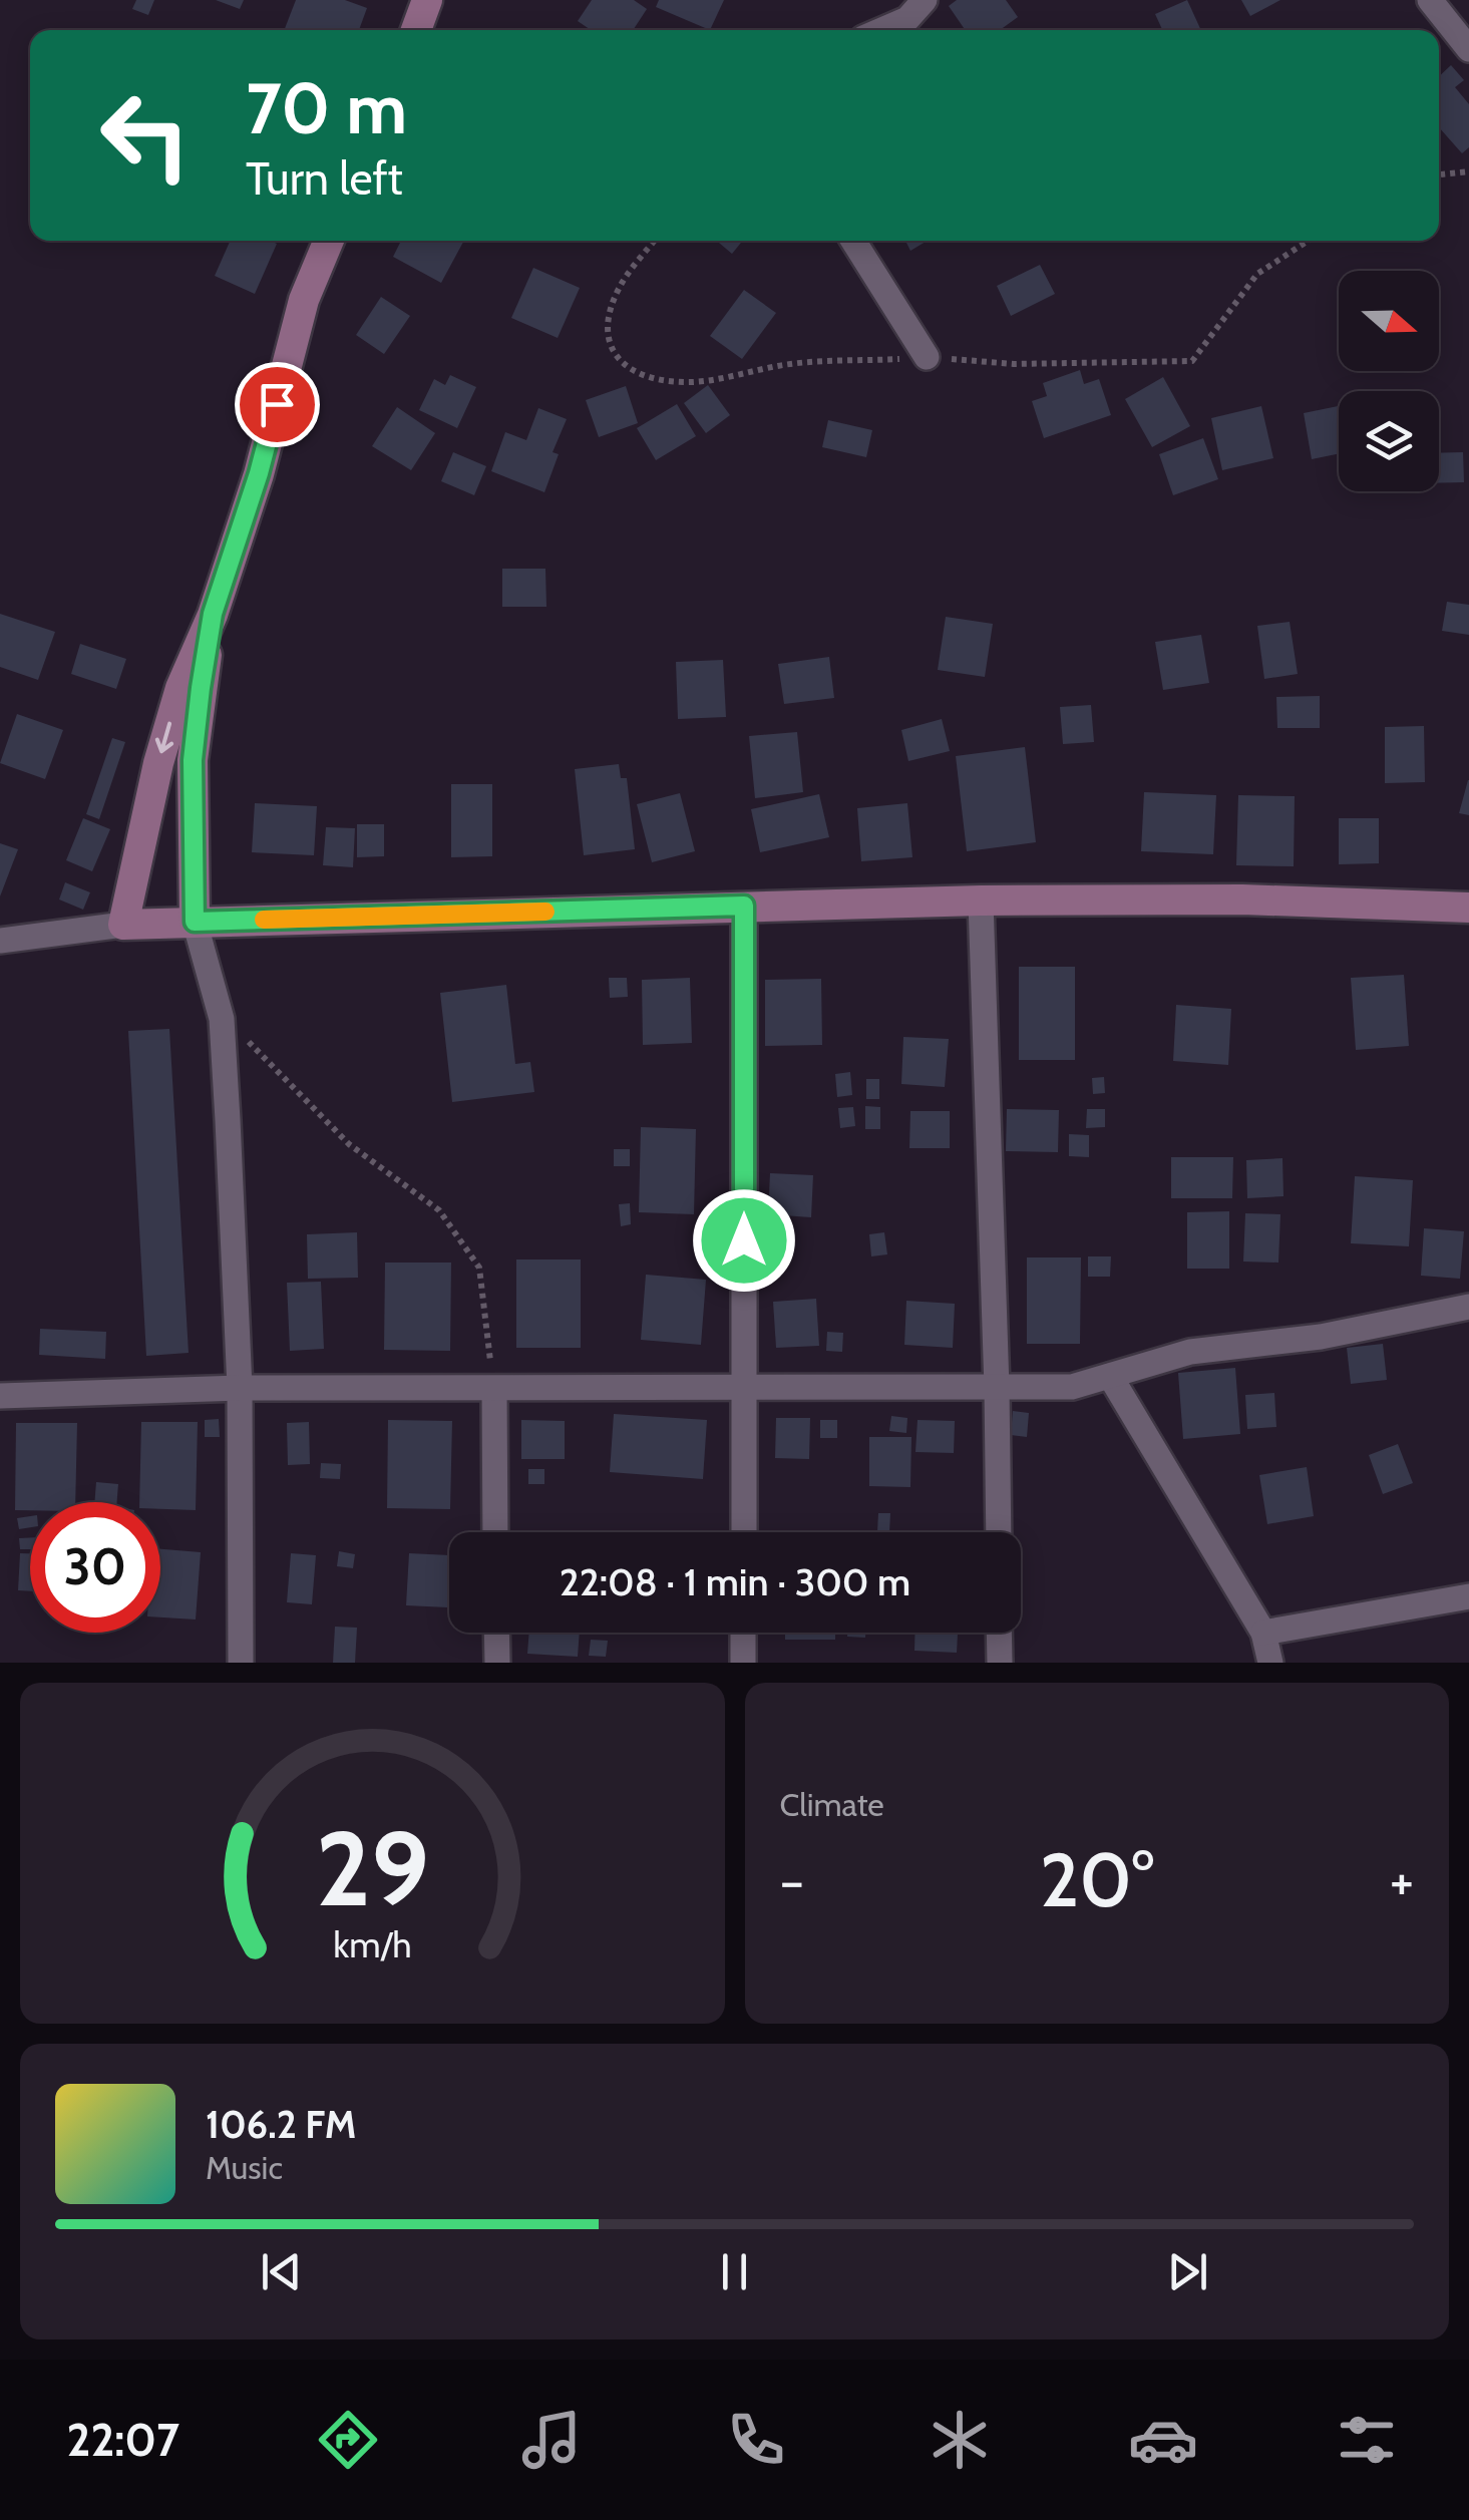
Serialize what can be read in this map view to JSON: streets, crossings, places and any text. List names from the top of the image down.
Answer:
{
  "north": "right",
  "page": {
    "turn": ["70 m", "Turn left"],
    "limit": "30",
    "trip": "22:08 · 1 min · 300 m",
    "tile": "Climate",
    "heat": ["−", "20°", "+"],
    "song": ["106.2 FM", "Music"],
    "tabs": "22:07",
    "gauge": ["29", "km/h"]
  }
}
